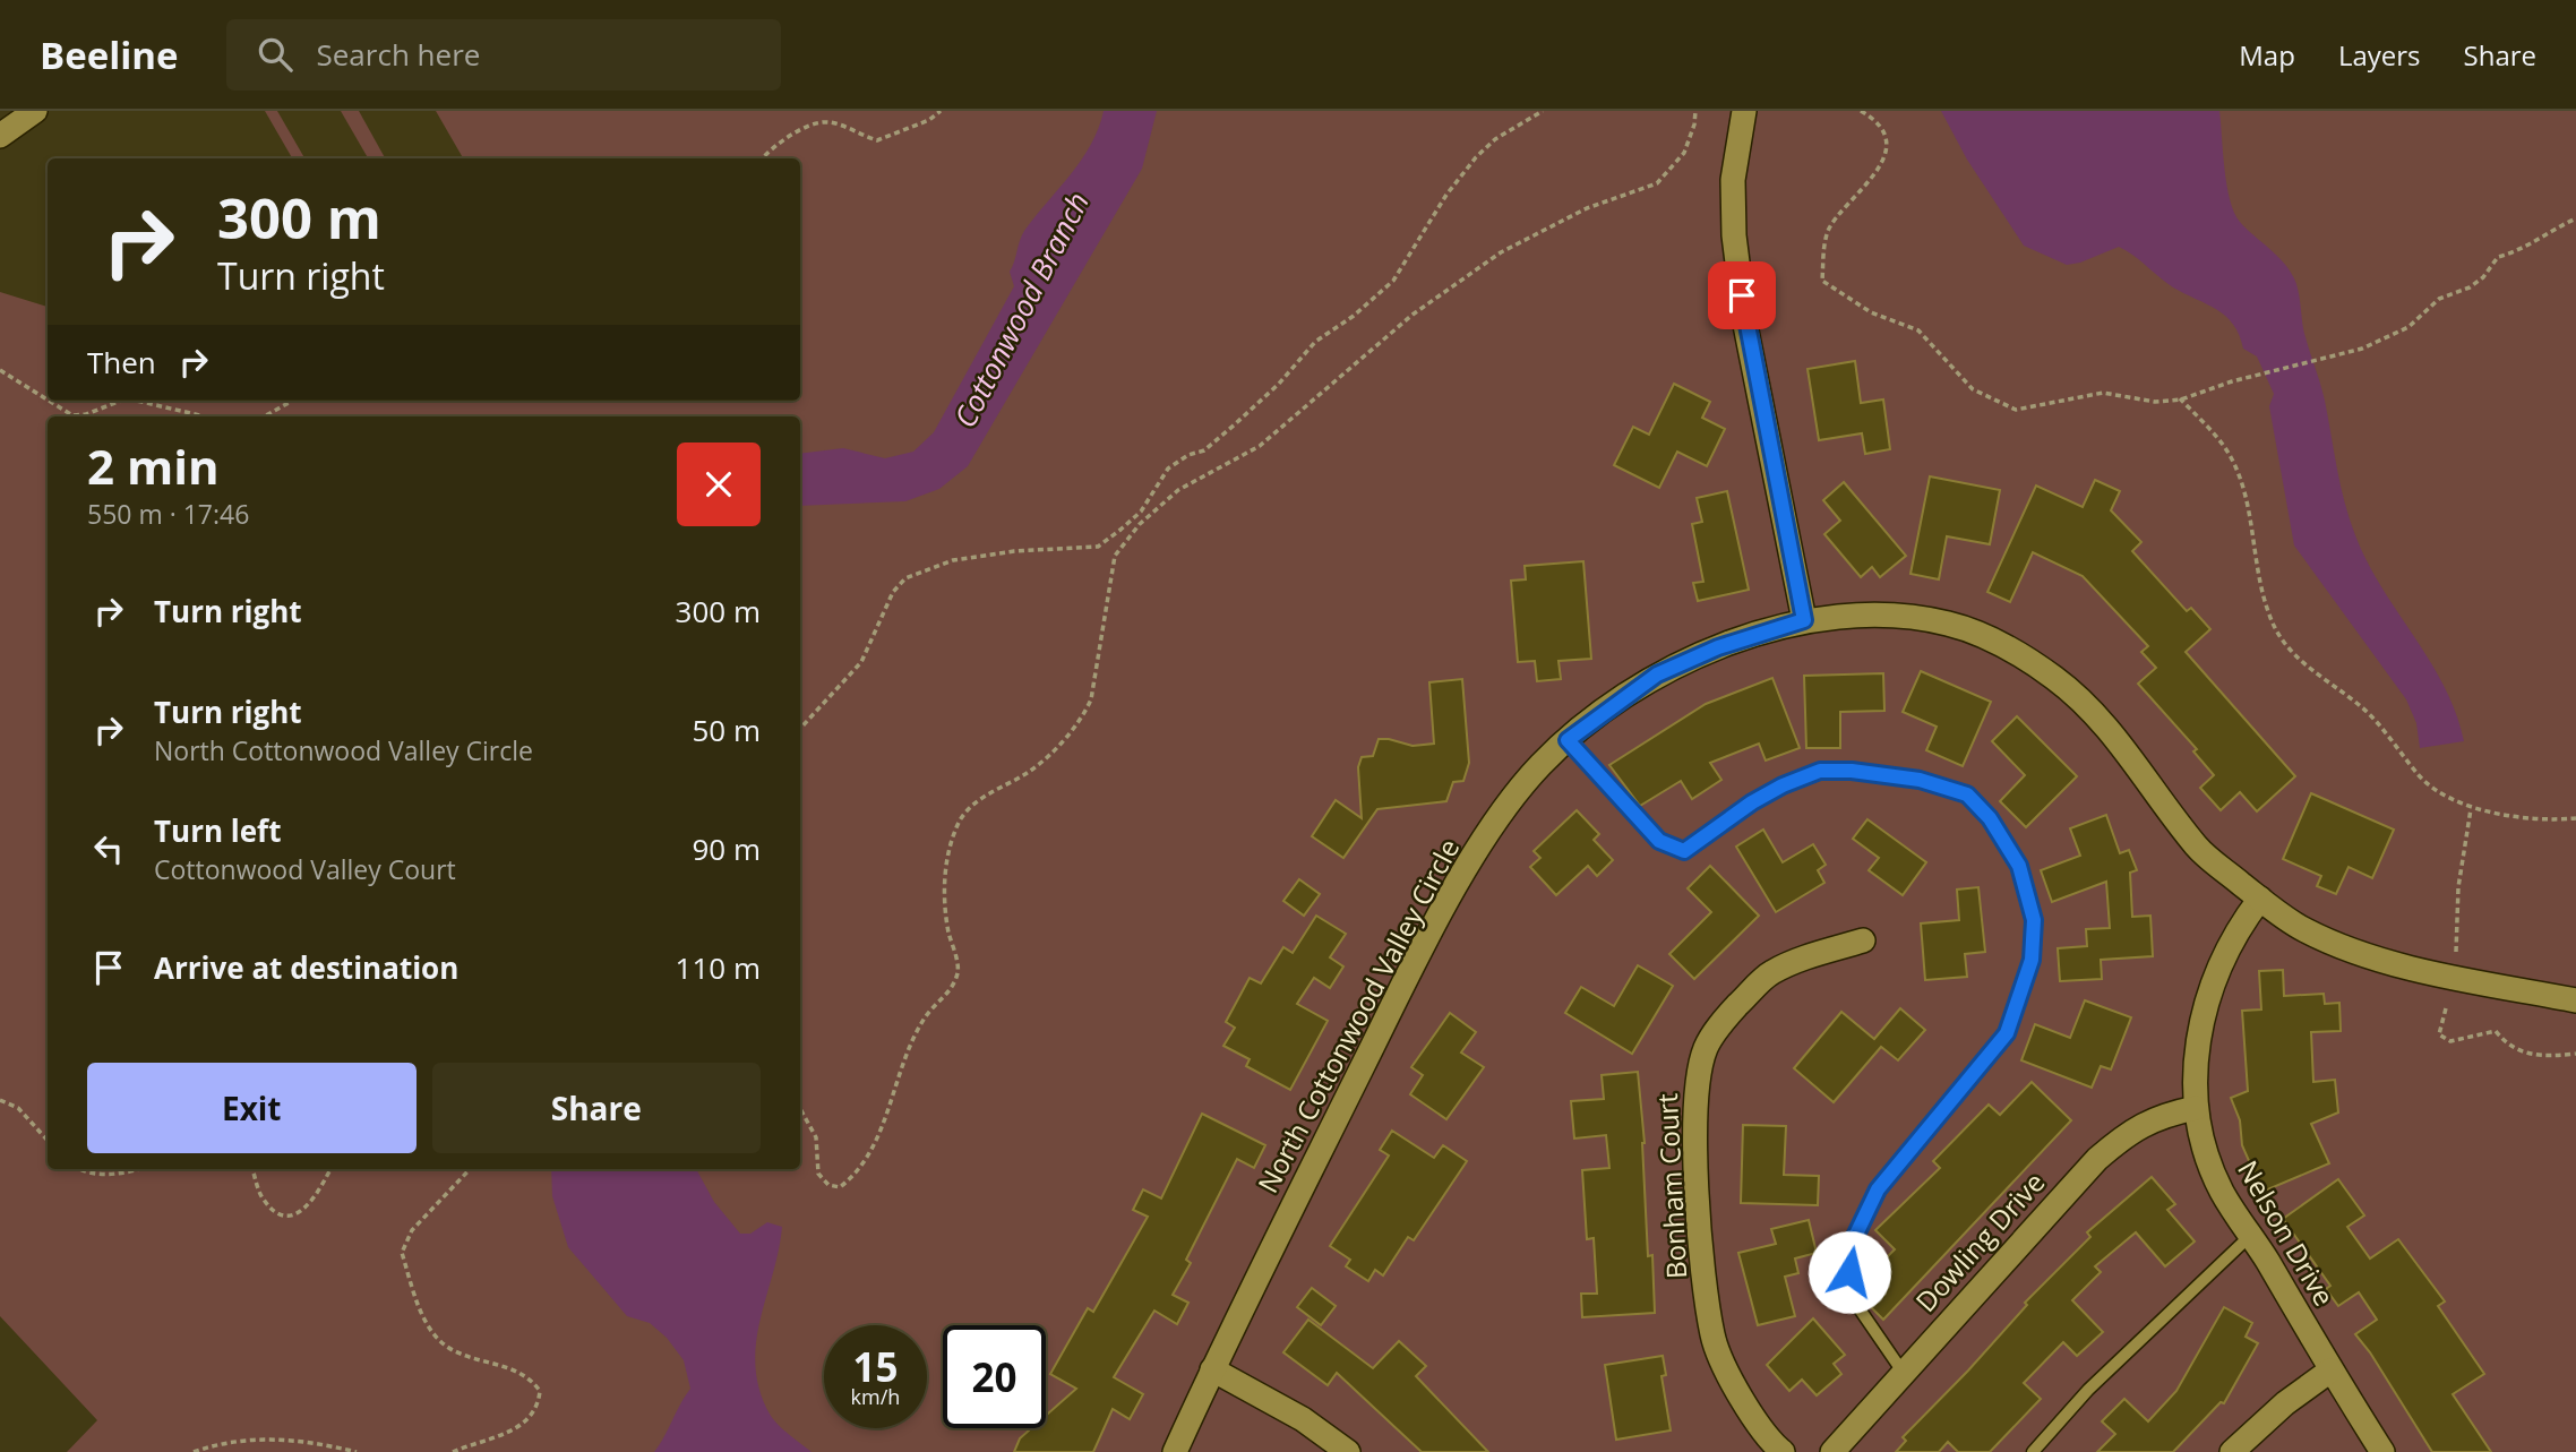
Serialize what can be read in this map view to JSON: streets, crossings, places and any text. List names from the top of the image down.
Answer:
{
  "streets": {
    "street": [
      "North Cottonwood Valley Circle",
      "Bonham Court",
      "Nelson Drive",
      "Dowling Drive"
    ]
  },
  "crossings": [
    ["North Cottonwood Valley Circle", "Nelson Drive"],
    ["Nelson Drive", "Dowling Drive"]
  ],
  "water": ["Cottonwood Branch"],
  "page": {
    "header": "Beeline",
    "search": "Search here",
    "nav": ["Map", "Layers", "Share"],
    "turn": ["300 m", "Turn right"],
    "then": "Then",
    "heading": ["2 min", "550 m · 17:46"],
    "list": [
      {
        "name": "Turn right",
        "value": "300 m"
      },
      {
        "name": "Turn right",
        "note": "North Cottonwood Valley Circle",
        "value": "50 m"
      },
      {
        "name": "Turn left",
        "note": "Cottonwood Valley Court",
        "value": "90 m"
      },
      {
        "name": "Arrive at destination",
        "value": "110 m"
      }
    ],
    "buttons": ["Exit", "Share"],
    "speed": "15 km/h",
    "limit": "20"
  }
}
